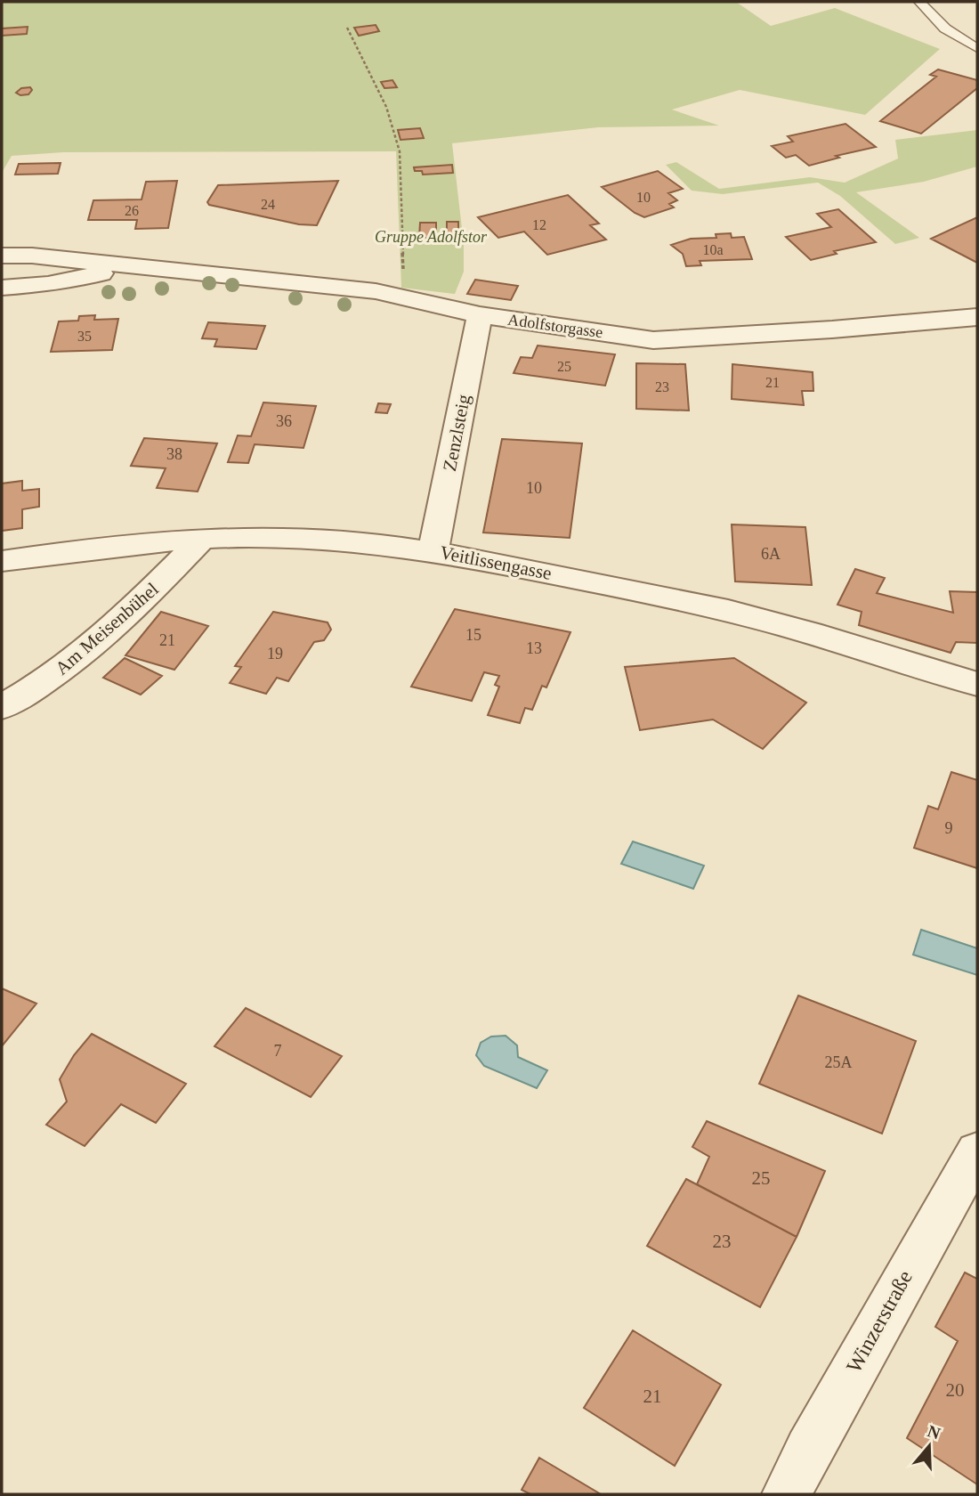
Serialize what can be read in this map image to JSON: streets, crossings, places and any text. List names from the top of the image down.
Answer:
{
  "streets": {
    "street": [
      "Adolfstorgasse",
      "Zenzlsteig",
      "Veitlissengasse",
      "Am Meisenbühel",
      "Winzerstraße"
    ]
  },
  "crossings": [
    ["Adolfstorgasse", "Zenzlsteig"],
    ["Zenzlsteig", "Veitlissengasse"],
    ["Veitlissengasse", "Am Meisenbühel"]
  ],
  "parks": ["Gruppe Adolfstor"],
  "house_numbers": [
    "10",
    "24",
    "26",
    "12",
    "10a",
    "35",
    "25",
    "21",
    "23",
    "36",
    "38",
    "10",
    "6A",
    "15",
    "21",
    "13",
    "19",
    "9",
    "7",
    "25A",
    "25",
    "23",
    "20",
    "21"
  ],
  "north": "top"
}
